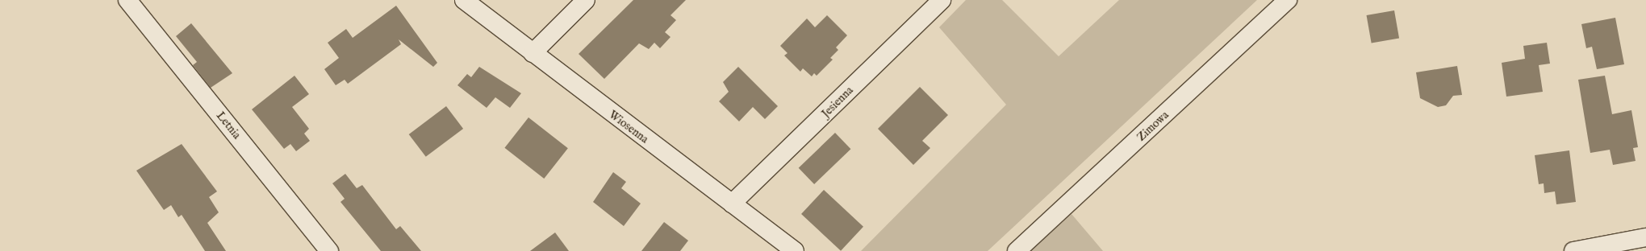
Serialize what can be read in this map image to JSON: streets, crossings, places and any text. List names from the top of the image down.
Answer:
{
  "streets": {
    "street": [
      "Jesienna",
      "Letnia",
      "Zimowa",
      "Wiosenna"
    ]
  },
  "crossings": [
    ["Jesienna", "Wiosenna"]
  ]
}
